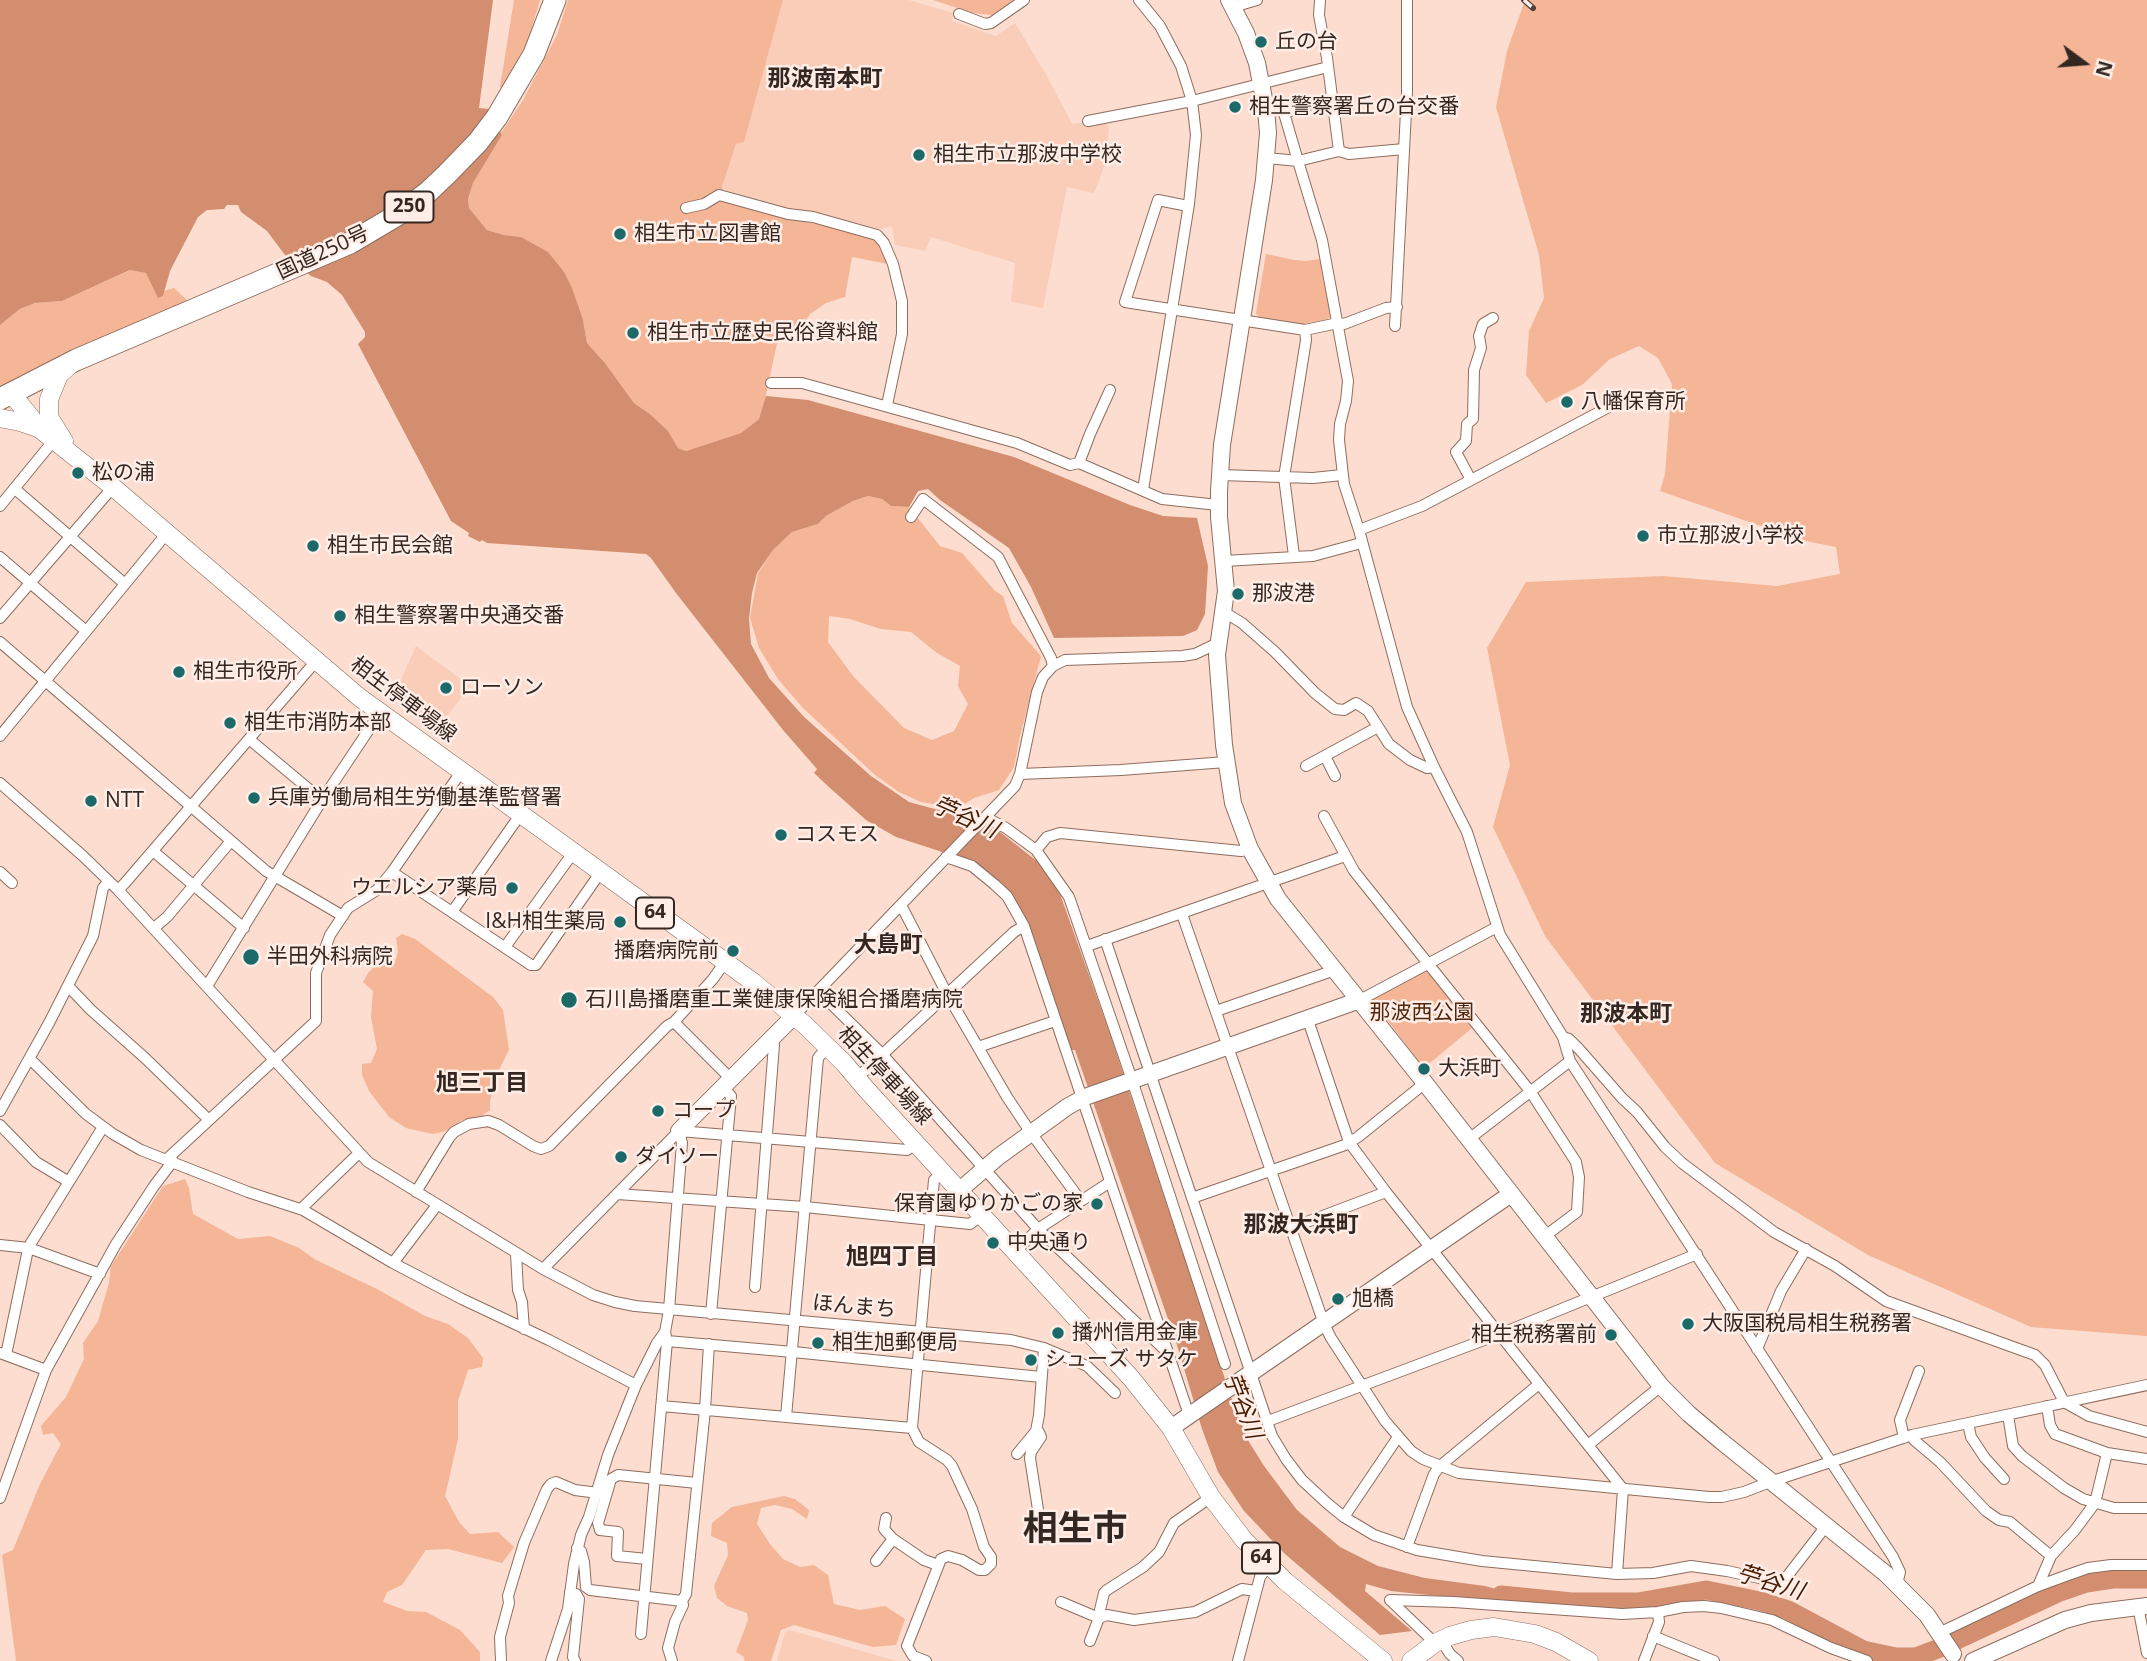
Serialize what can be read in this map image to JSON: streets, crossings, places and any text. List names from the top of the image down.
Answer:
{
  "streets": {
    "highway": ["250", "国道250号"],
    "main road": ["相生停車場線", "64"],
    "street": ["ほんまち"]
  },
  "crossings": [
    ["国道250号", "相生停車場線"]
  ],
  "districts": [
    "那波南本町",
    "大島町",
    "那波本町",
    "旭三丁目",
    "那波大浜町",
    "旭四丁目",
    "相生市"
  ],
  "water": ["苧谷川"],
  "parks": ["那波西公園"],
  "places": [
    "丘の台",
    "相生警察署丘の台交番",
    "相生市立那波中学校",
    "相生市立図書館",
    "相生市立歴史民俗資料館",
    "八幡保育所",
    "松の浦",
    "市立那波小学校",
    "相生市民会館",
    "那波港",
    "相生警察署中央通交番",
    "相生市役所",
    "ローソン",
    "相生市消防本部",
    "兵庫労働局相生労働基準監督署",
    "NTT",
    "コスモス",
    "ウエルシア薬局",
    "I&H相生薬局",
    "播磨病院前",
    "半田外科病院",
    "石川島播磨重工業健康保険組合播磨病院",
    "大浜町",
    "コープ",
    "ダイソー",
    "保育園ゆりかごの家",
    "中央通り",
    "旭橋",
    "大阪国税局相生税務署",
    "播州信用金庫",
    "相生税務署前",
    "相生旭郵便局",
    "シューズ サタケ"
  ],
  "north": "right"
}
